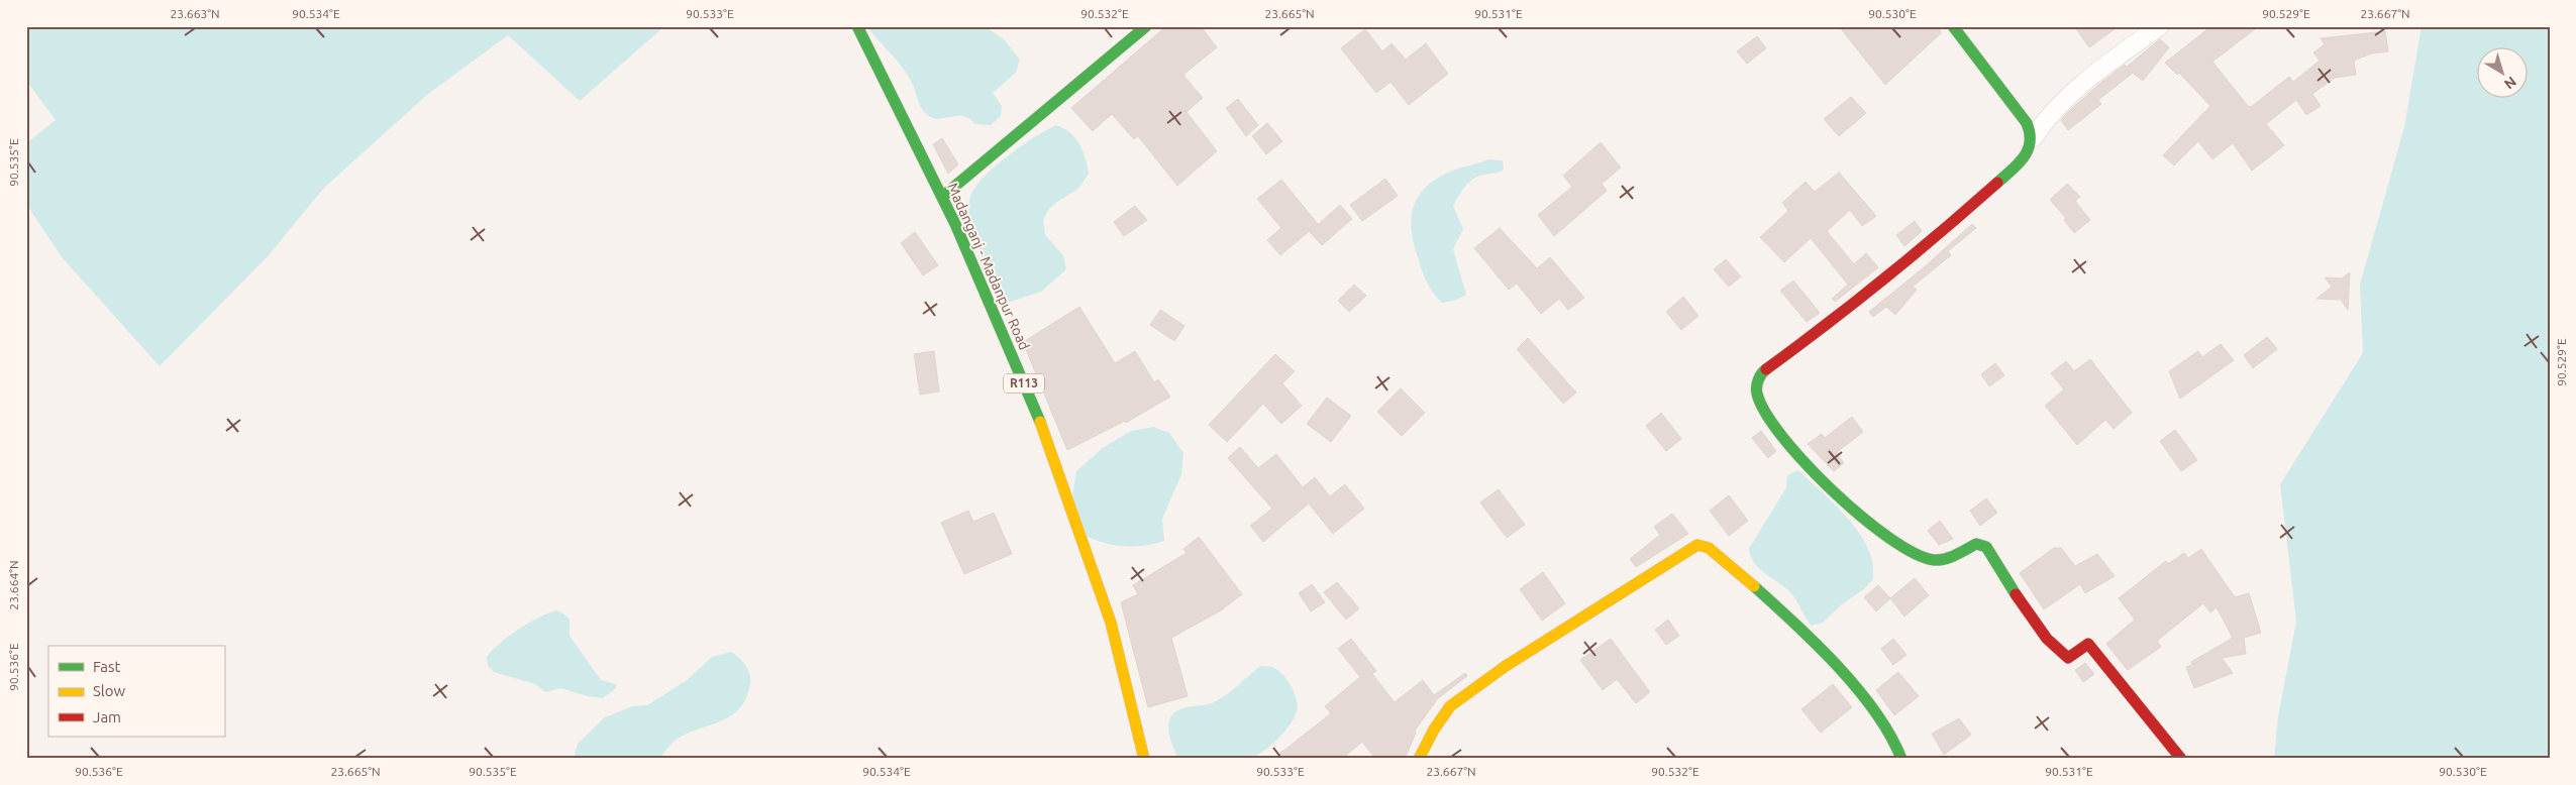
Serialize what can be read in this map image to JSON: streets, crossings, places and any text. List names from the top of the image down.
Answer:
{
  "streets": {
    "street": ["Madanganj - Madanpur Road", "R113"]
  },
  "legend": ["Fast", "Slow", "Jam"],
  "north": "bottom right",
  "coordinates": [
    "23.663°N",
    "90.534°E",
    "90.533°E",
    "90.532°E",
    "23.665°N",
    "90.531°E",
    "90.530°E",
    "90.529°E",
    "23.667°N",
    "90.535°E",
    "23.664°N",
    "90.536°E"
  ]
}
